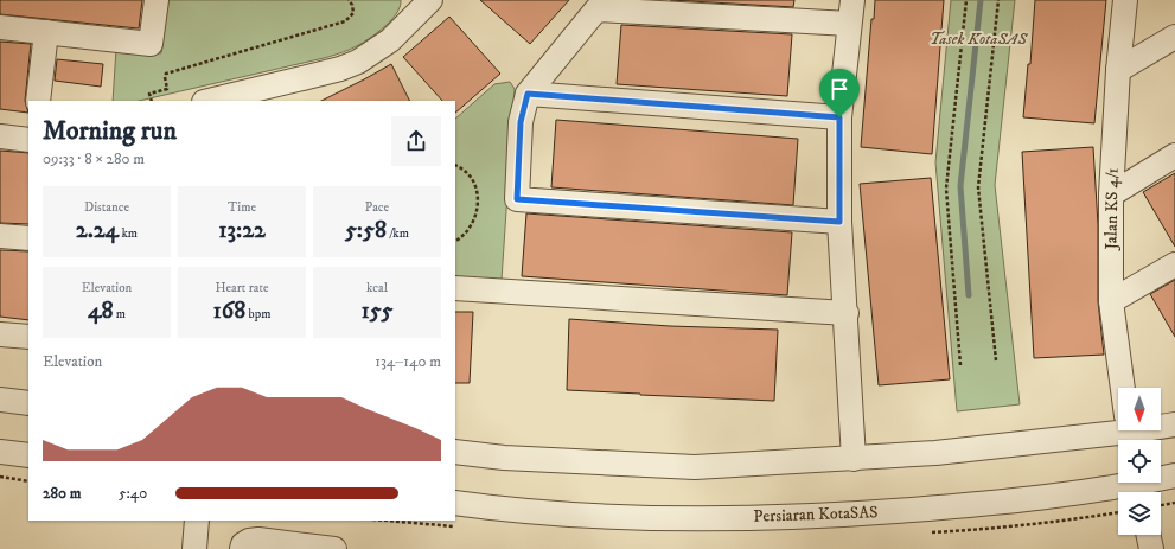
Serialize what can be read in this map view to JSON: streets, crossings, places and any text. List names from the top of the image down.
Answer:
{
  "streets": {
    "street": ["Jalan KS 4/1", "Persiaran KotaSAS"]
  },
  "parks": ["Tasek KotaSAS"],
  "north": "bottom",
  "page": {
    "heading": ["Morning run", "09:33 · 8 × 280 m"],
    "stats": [
      ["Distance", "2.24 km"],
      ["Time", "13:22"],
      ["Pace", "5:58 /km"],
      ["Elevation", "48 m"],
      ["Heart rate", "168 bpm"],
      ["kcal", "155"]
    ],
    "chart": ["Elevation", "134–140 m"],
    "list": [
      {
        "name": "280 m",
        "note": "5:40"
      }
    ]
  }
}
